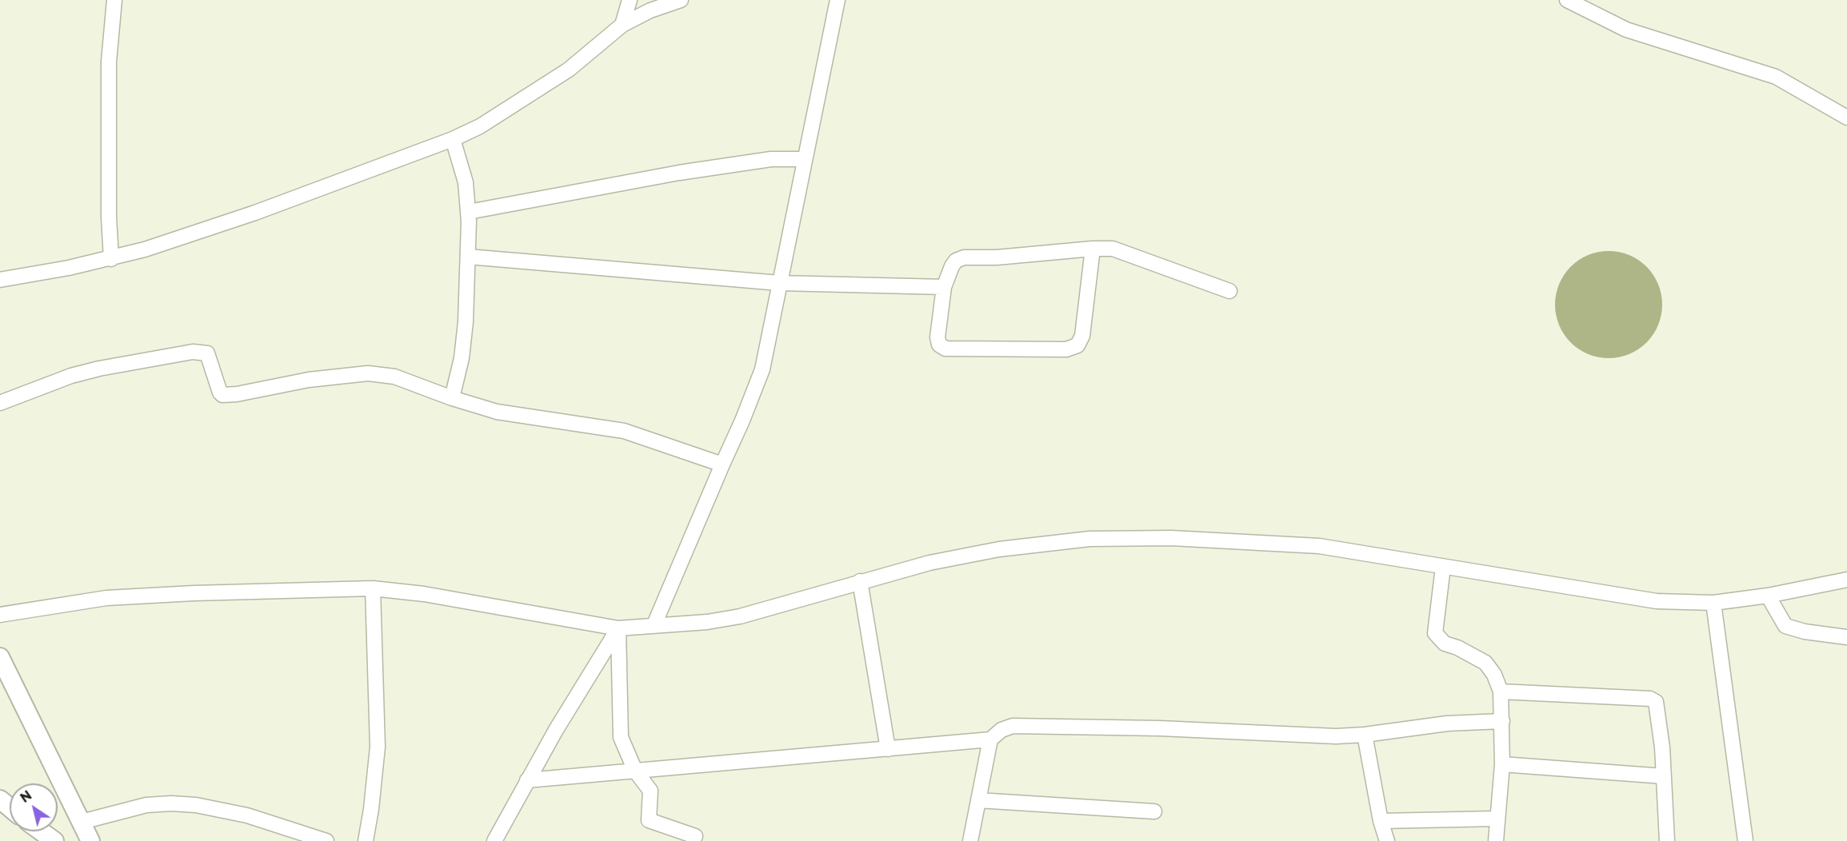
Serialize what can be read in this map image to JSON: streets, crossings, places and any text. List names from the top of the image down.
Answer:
{
  "north": "top left"
}
